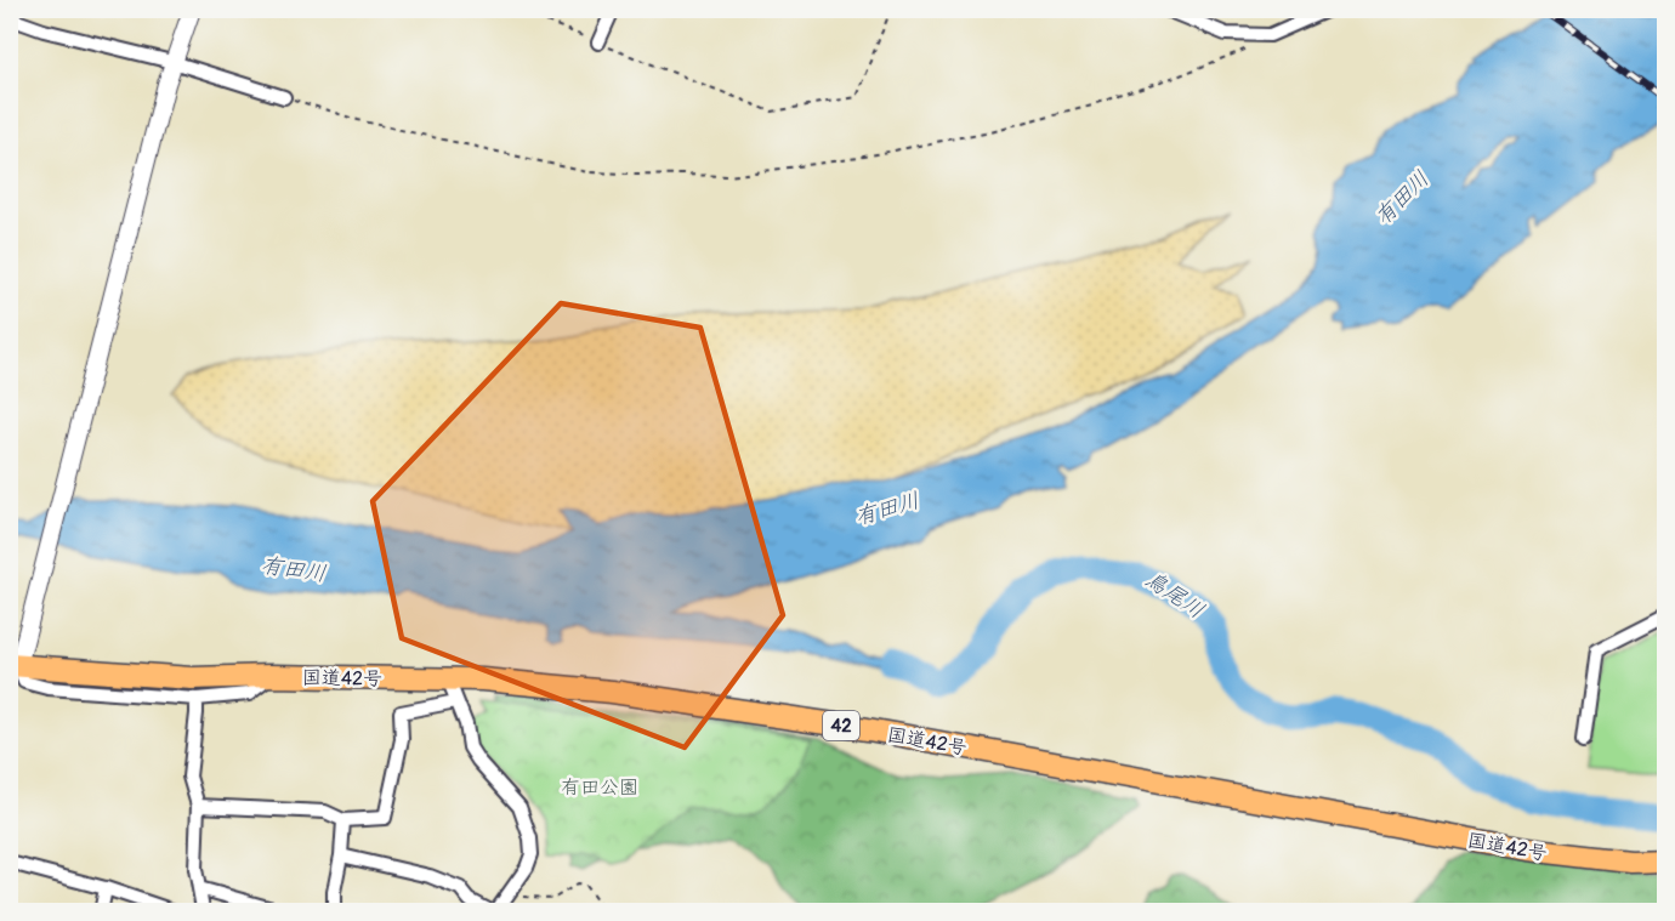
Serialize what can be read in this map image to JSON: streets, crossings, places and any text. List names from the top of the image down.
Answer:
{
  "streets": {
    "highway": ["国道42号", "42"]
  },
  "water": ["有田川", "鳥尾川"],
  "parks": ["有田公園"]
}
